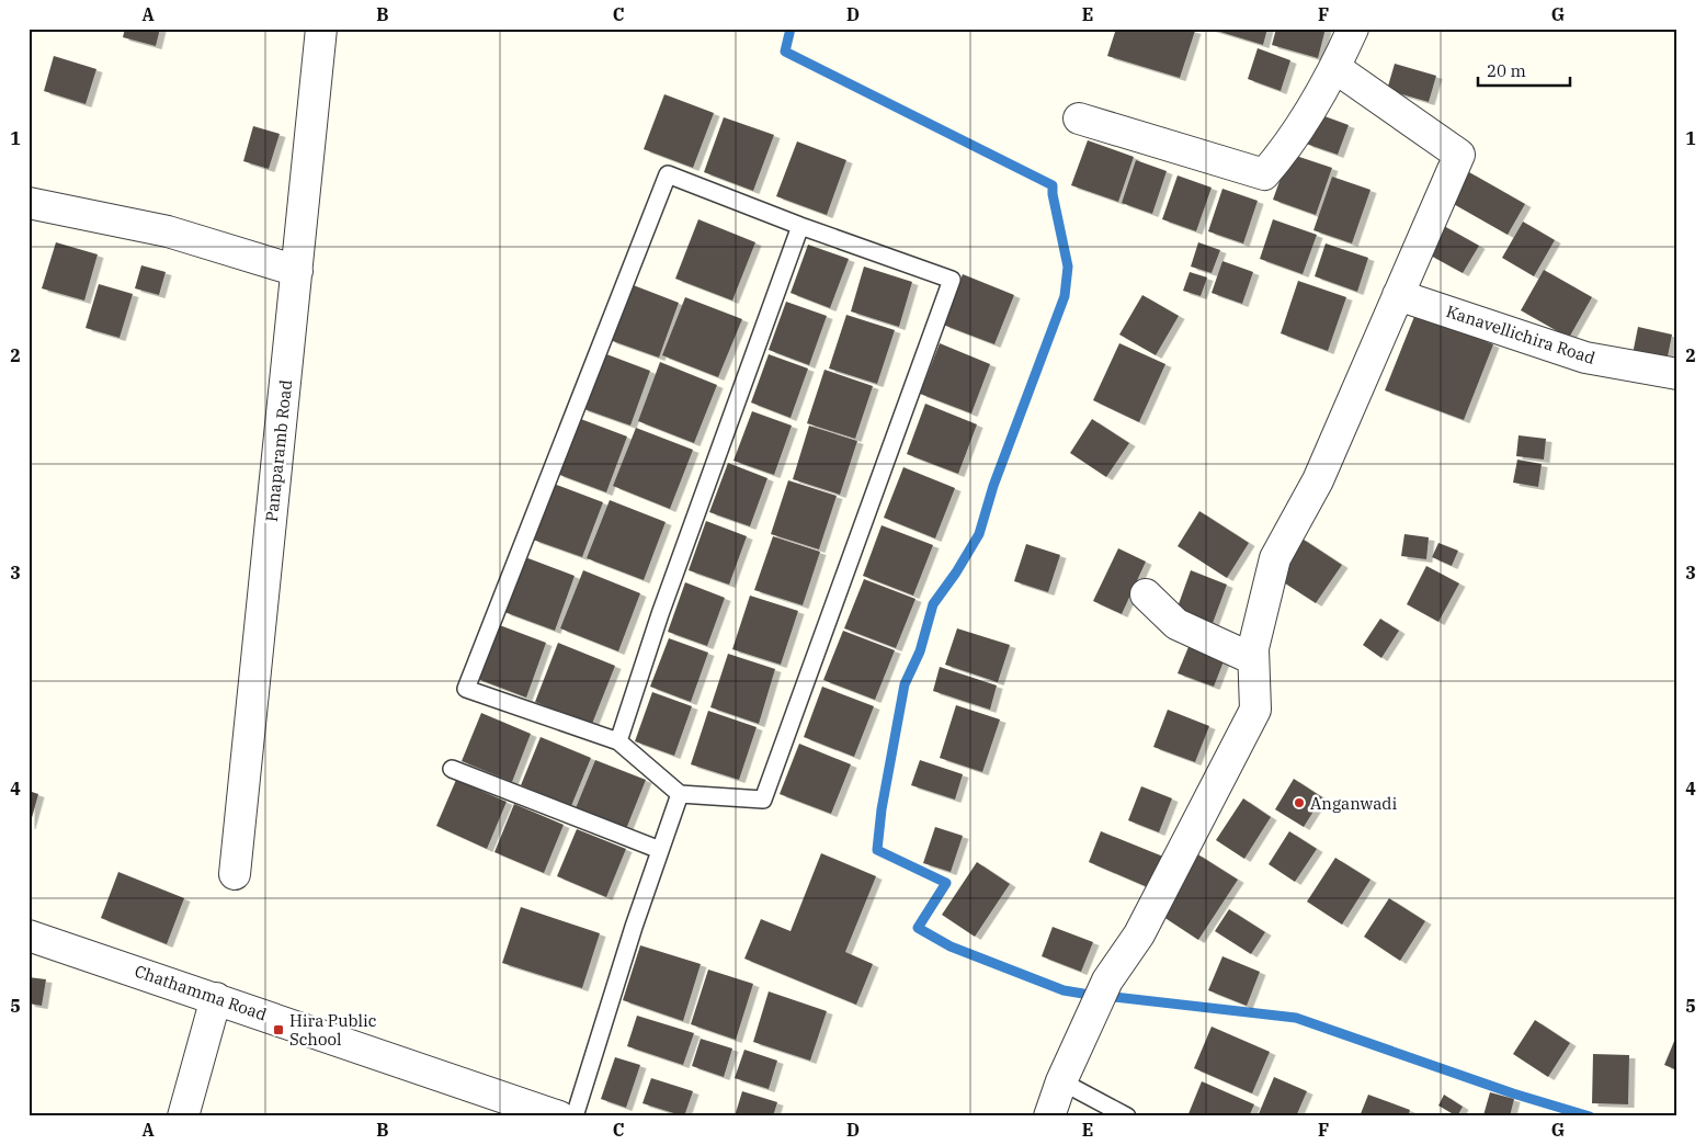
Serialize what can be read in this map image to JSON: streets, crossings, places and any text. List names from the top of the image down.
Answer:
{
  "streets": {
    "street": ["Kanavellichira Road", "Panaparamb Road", "Chathamma Road"]
  },
  "places": {
    "other": ["Anganwadi"],
    "transit": ["Hira Public School"]
  },
  "scale_bar": "20 m",
  "grid": {
    "columns": [
      "A",
      "B",
      "C",
      "D",
      "E",
      "F",
      "G"
    ],
    "rows": [
      "1",
      "2",
      "3",
      "4",
      "5"
    ]
  }
}
